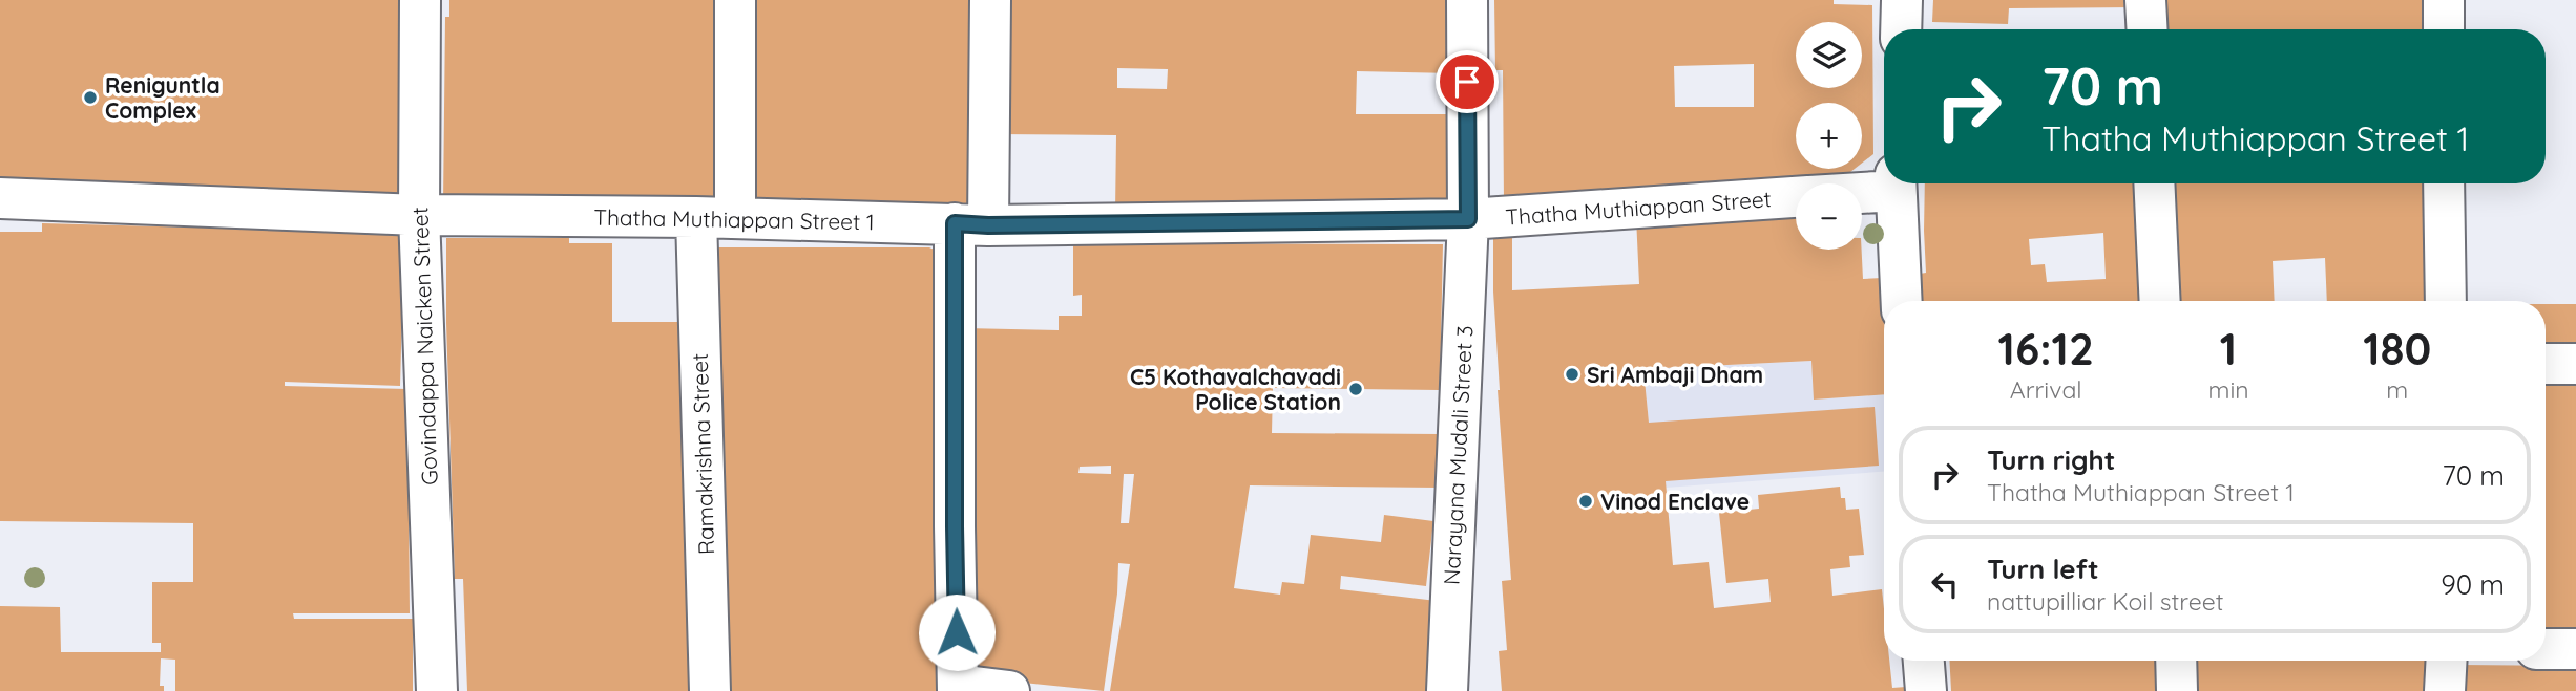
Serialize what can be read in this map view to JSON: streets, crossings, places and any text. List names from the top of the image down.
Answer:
{
  "streets": {
    "street": [
      "Thatha Muthiappan Street",
      "Thatha Muthiappan Street 1",
      "Govindappa Naicken Street",
      "Ramakrishna Street",
      "Narayana Mudali Street 3"
    ]
  },
  "crossings": [
    ["Thatha Muthiappan Street", "Thatha Muthiappan Street 1"],
    ["Thatha Muthiappan Street", "Narayana Mudali Street 3"],
    ["Thatha Muthiappan Street 1", "Govindappa Naicken Street"],
    ["Thatha Muthiappan Street 1", "Ramakrishna Street"],
    ["Thatha Muthiappan Street 1", "Narayana Mudali Street 3"]
  ],
  "places": [
    "Reniguntla Complex",
    "Sri Ambaji Dham",
    "C5 Kothavalchavadi Police Station",
    "Vinod Enclave"
  ],
  "page": {
    "map_buttons": ["+", "−"],
    "turn": ["70 m", "Thatha Muthiappan Street 1"],
    "eta": [
      "16:12",
      "Arrival",
      "1",
      "min",
      "180",
      "m"
    ],
    "list": [
      {
        "name": "Turn right",
        "note": "Thatha Muthiappan Street 1",
        "value": "70 m"
      },
      {
        "name": "Turn left",
        "note": "nattupilliar Koil street",
        "value": "90 m"
      }
    ]
  }
}
